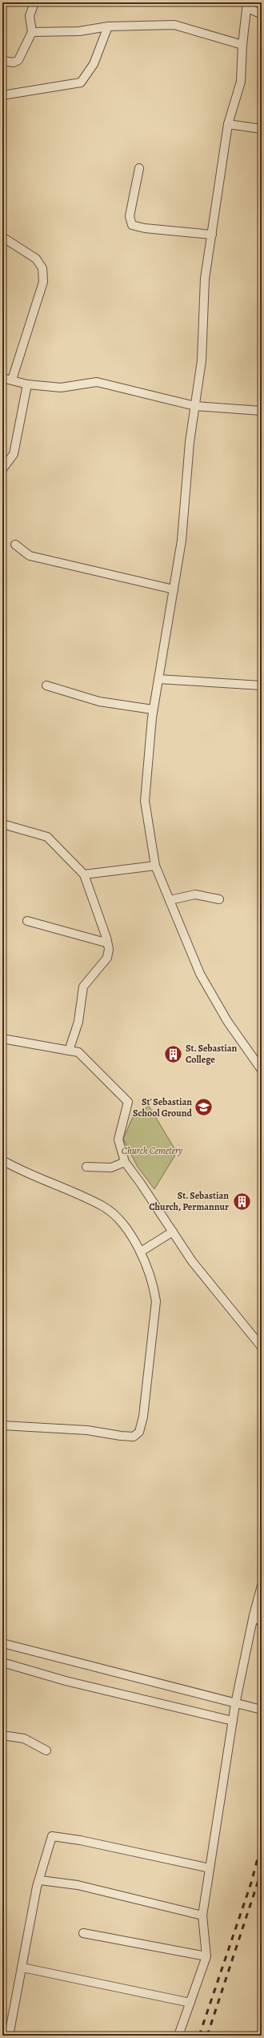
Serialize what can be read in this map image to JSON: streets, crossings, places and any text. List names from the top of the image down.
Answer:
{
  "parks": ["Church Cemetery"],
  "places": {
    "building": ["St. Sebastian College", "St. Sebastian Church, Permannur"],
    "school or university": ["St' Sebastian School Ground"]
  }
}
